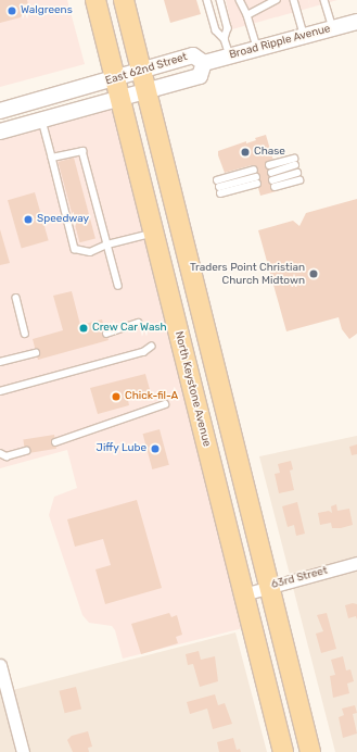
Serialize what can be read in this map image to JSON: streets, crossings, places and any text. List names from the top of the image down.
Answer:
{
  "streets": {
    "main road": ["North Keystone Avenue"],
    "street": ["Broad Ripple Avenue", "East 62nd Street", "63rd Street"]
  },
  "crossings": [
    ["Broad Ripple Avenue", "East 62nd Street"],
    ["East 62nd Street", "North Keystone Avenue"],
    ["North Keystone Avenue", "63rd Street"]
  ],
  "places": [
    "Walgreens",
    "Chase",
    "Speedway",
    "Traders Point Christian Church Midtown",
    "Crew Car Wash",
    "Chick-fil-A",
    "Jiffy Lube"
  ]
}
